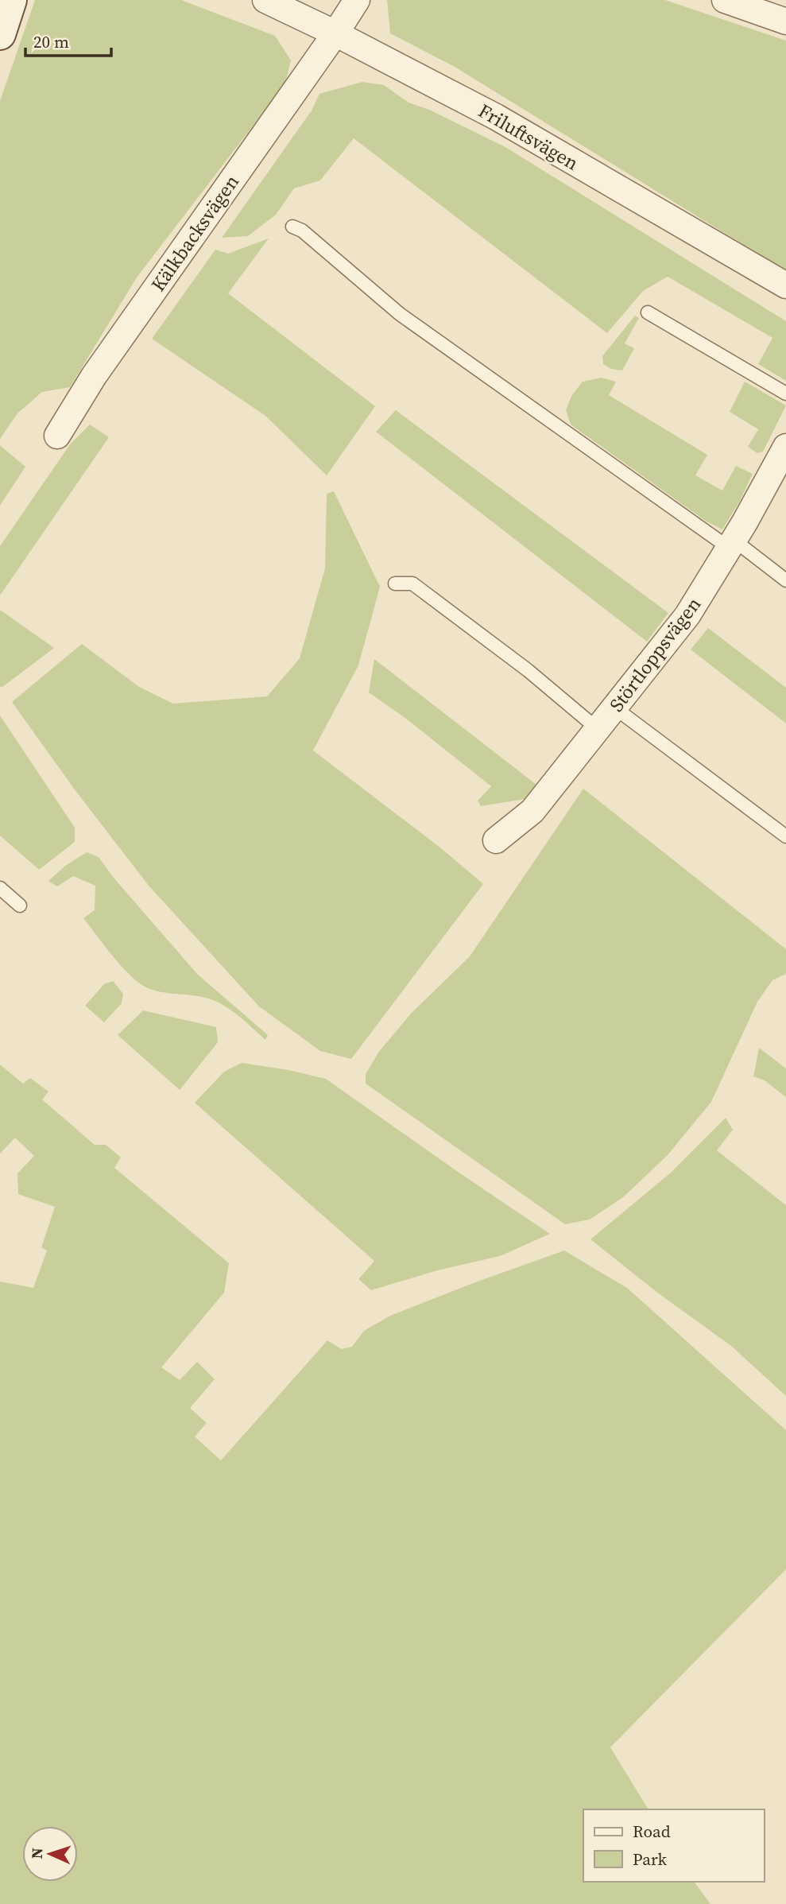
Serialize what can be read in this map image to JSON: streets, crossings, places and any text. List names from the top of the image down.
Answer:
{
  "streets": {
    "street": ["Friluftsvägen", "Kälkbacksvägen", "Störtloppsvägen"]
  },
  "crossings": [
    ["Friluftsvägen", "Kälkbacksvägen"]
  ],
  "legend": ["Road", "Park"],
  "scale_bar": "20 m",
  "north": "left"
}
